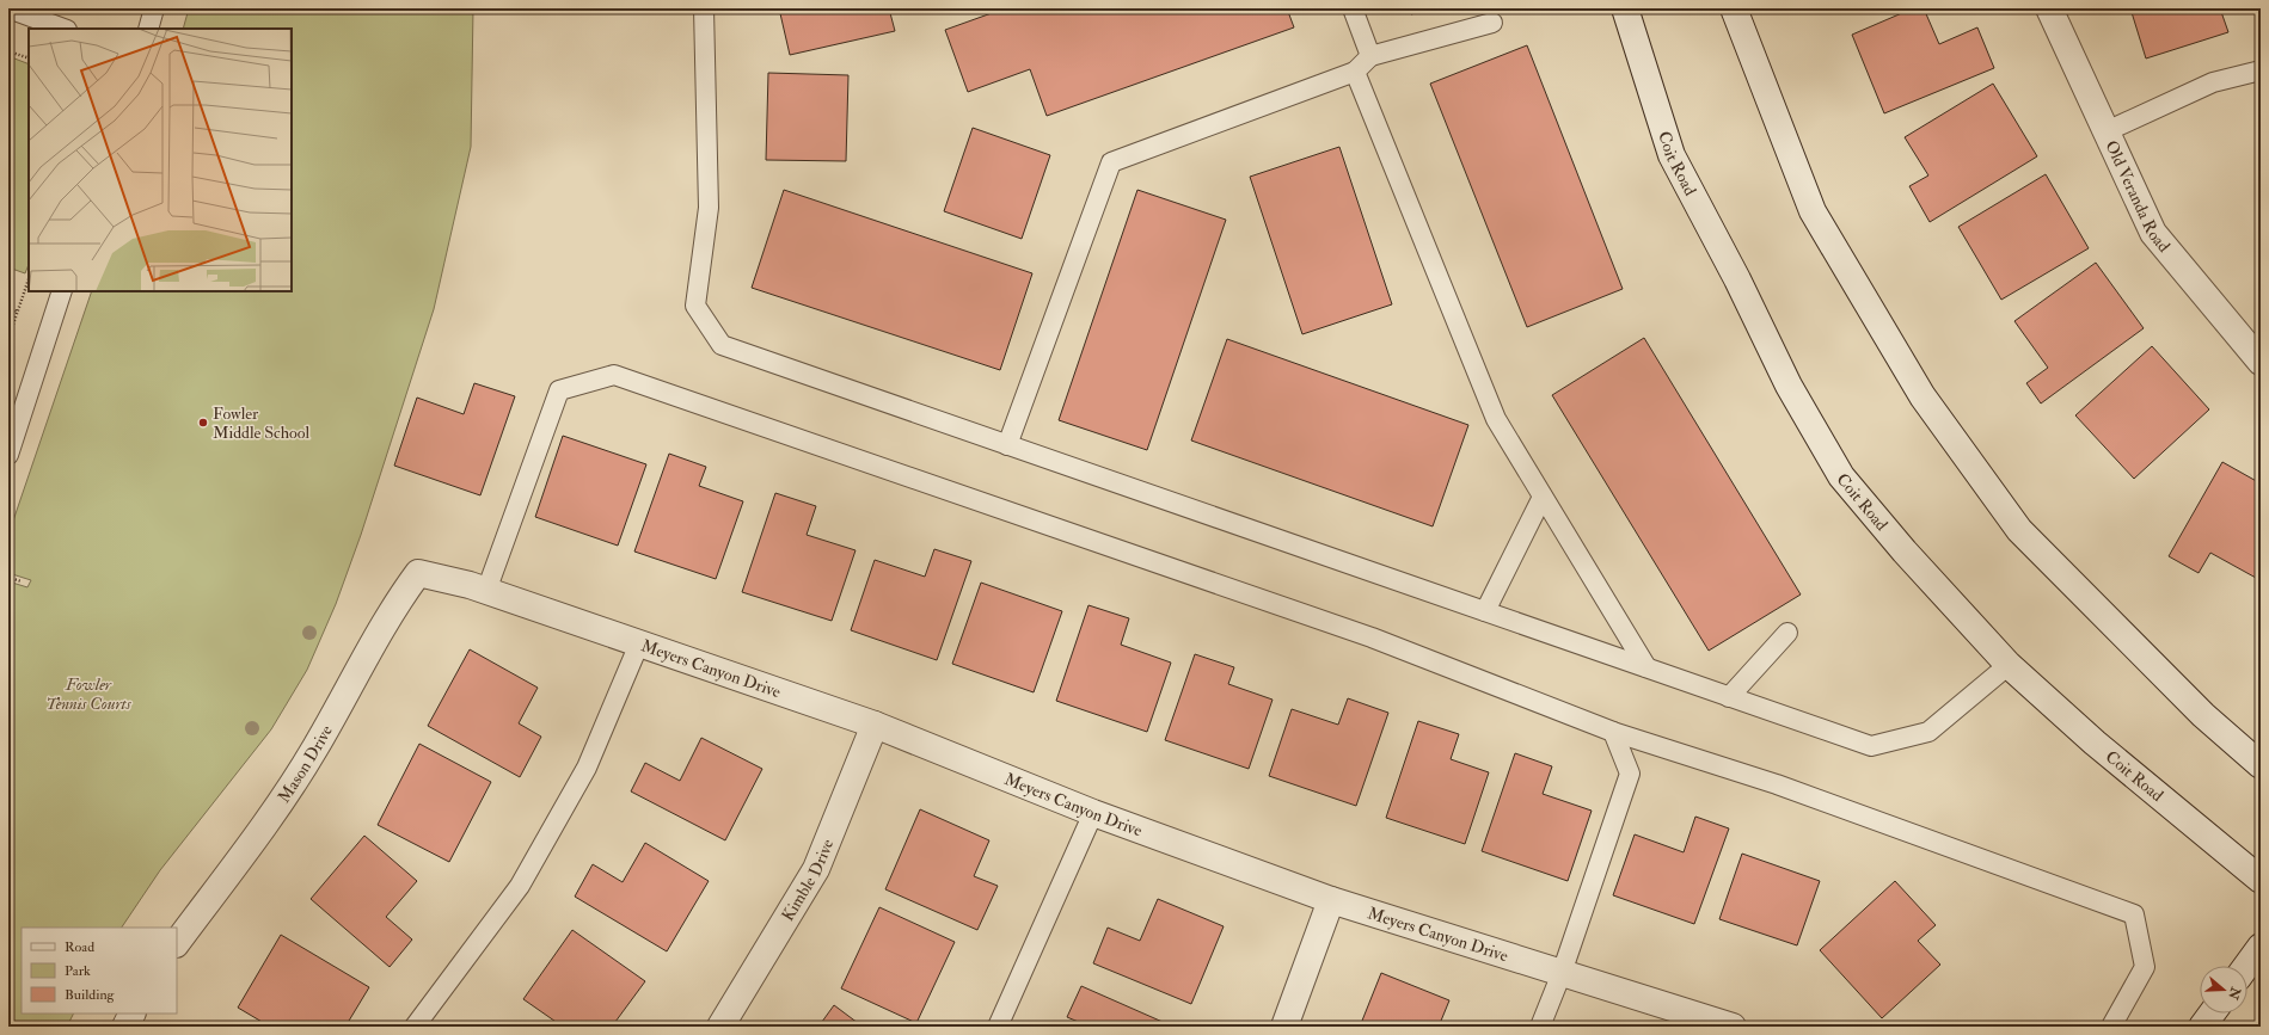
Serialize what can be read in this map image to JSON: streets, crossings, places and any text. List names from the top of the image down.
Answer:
{
  "streets": {
    "street": [
      "Coit Road",
      "Old Veranda Road",
      "Meyers Canyon Drive",
      "Mason Drive",
      "Kimble Drive"
    ]
  },
  "crossings": [
    ["Meyers Canyon Drive", "Mason Drive"],
    ["Meyers Canyon Drive", "Kimble Drive"]
  ],
  "parks": ["Fowler Tennis Courts"],
  "places": ["Fowler Middle School"],
  "legend": ["Road", "Park", "Building"],
  "north": "right"
}
